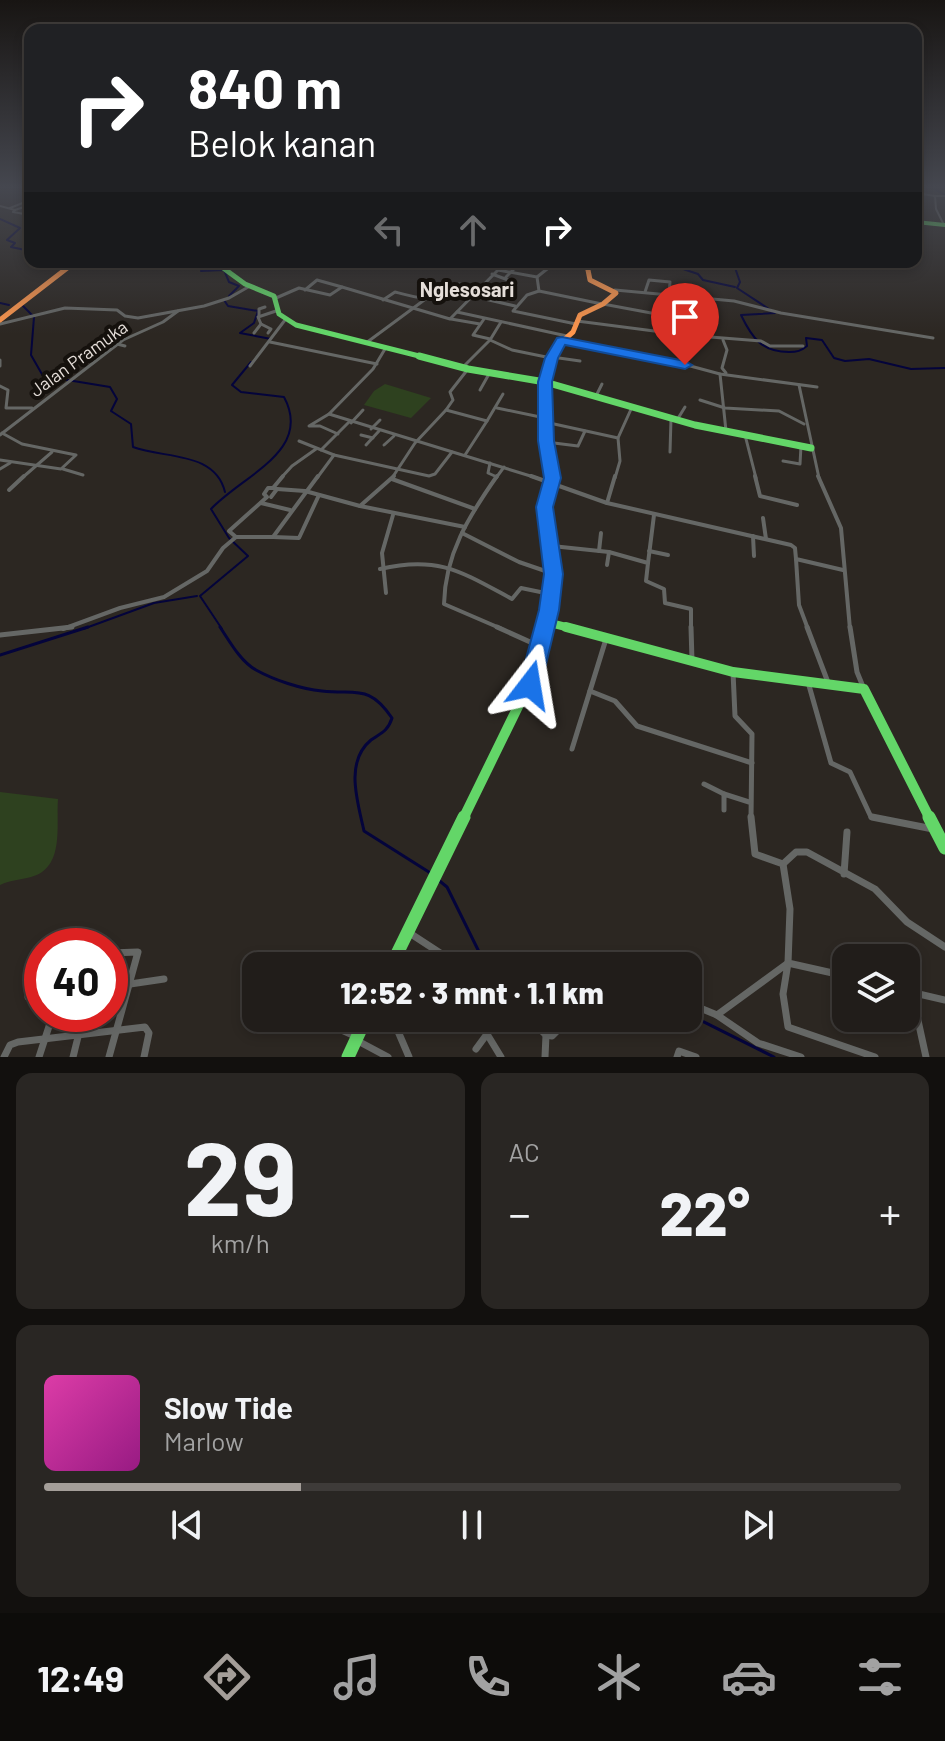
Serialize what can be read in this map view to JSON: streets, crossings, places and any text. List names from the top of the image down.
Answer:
{
  "streets": {
    "street": ["Jalan Pramuka"]
  },
  "districts": ["Nglesosari"],
  "page": {
    "turn": ["840 m", "Belok kanan"],
    "limit": "40",
    "trip": "12:52 · 3 mnt · 1.1 km",
    "tile": [
      ["29", "km/h"],
      "AC"
    ],
    "heat": ["−", "22°", "+"],
    "song": ["Slow Tide", "Marlow"],
    "tabs": "12:49"
  }
}
